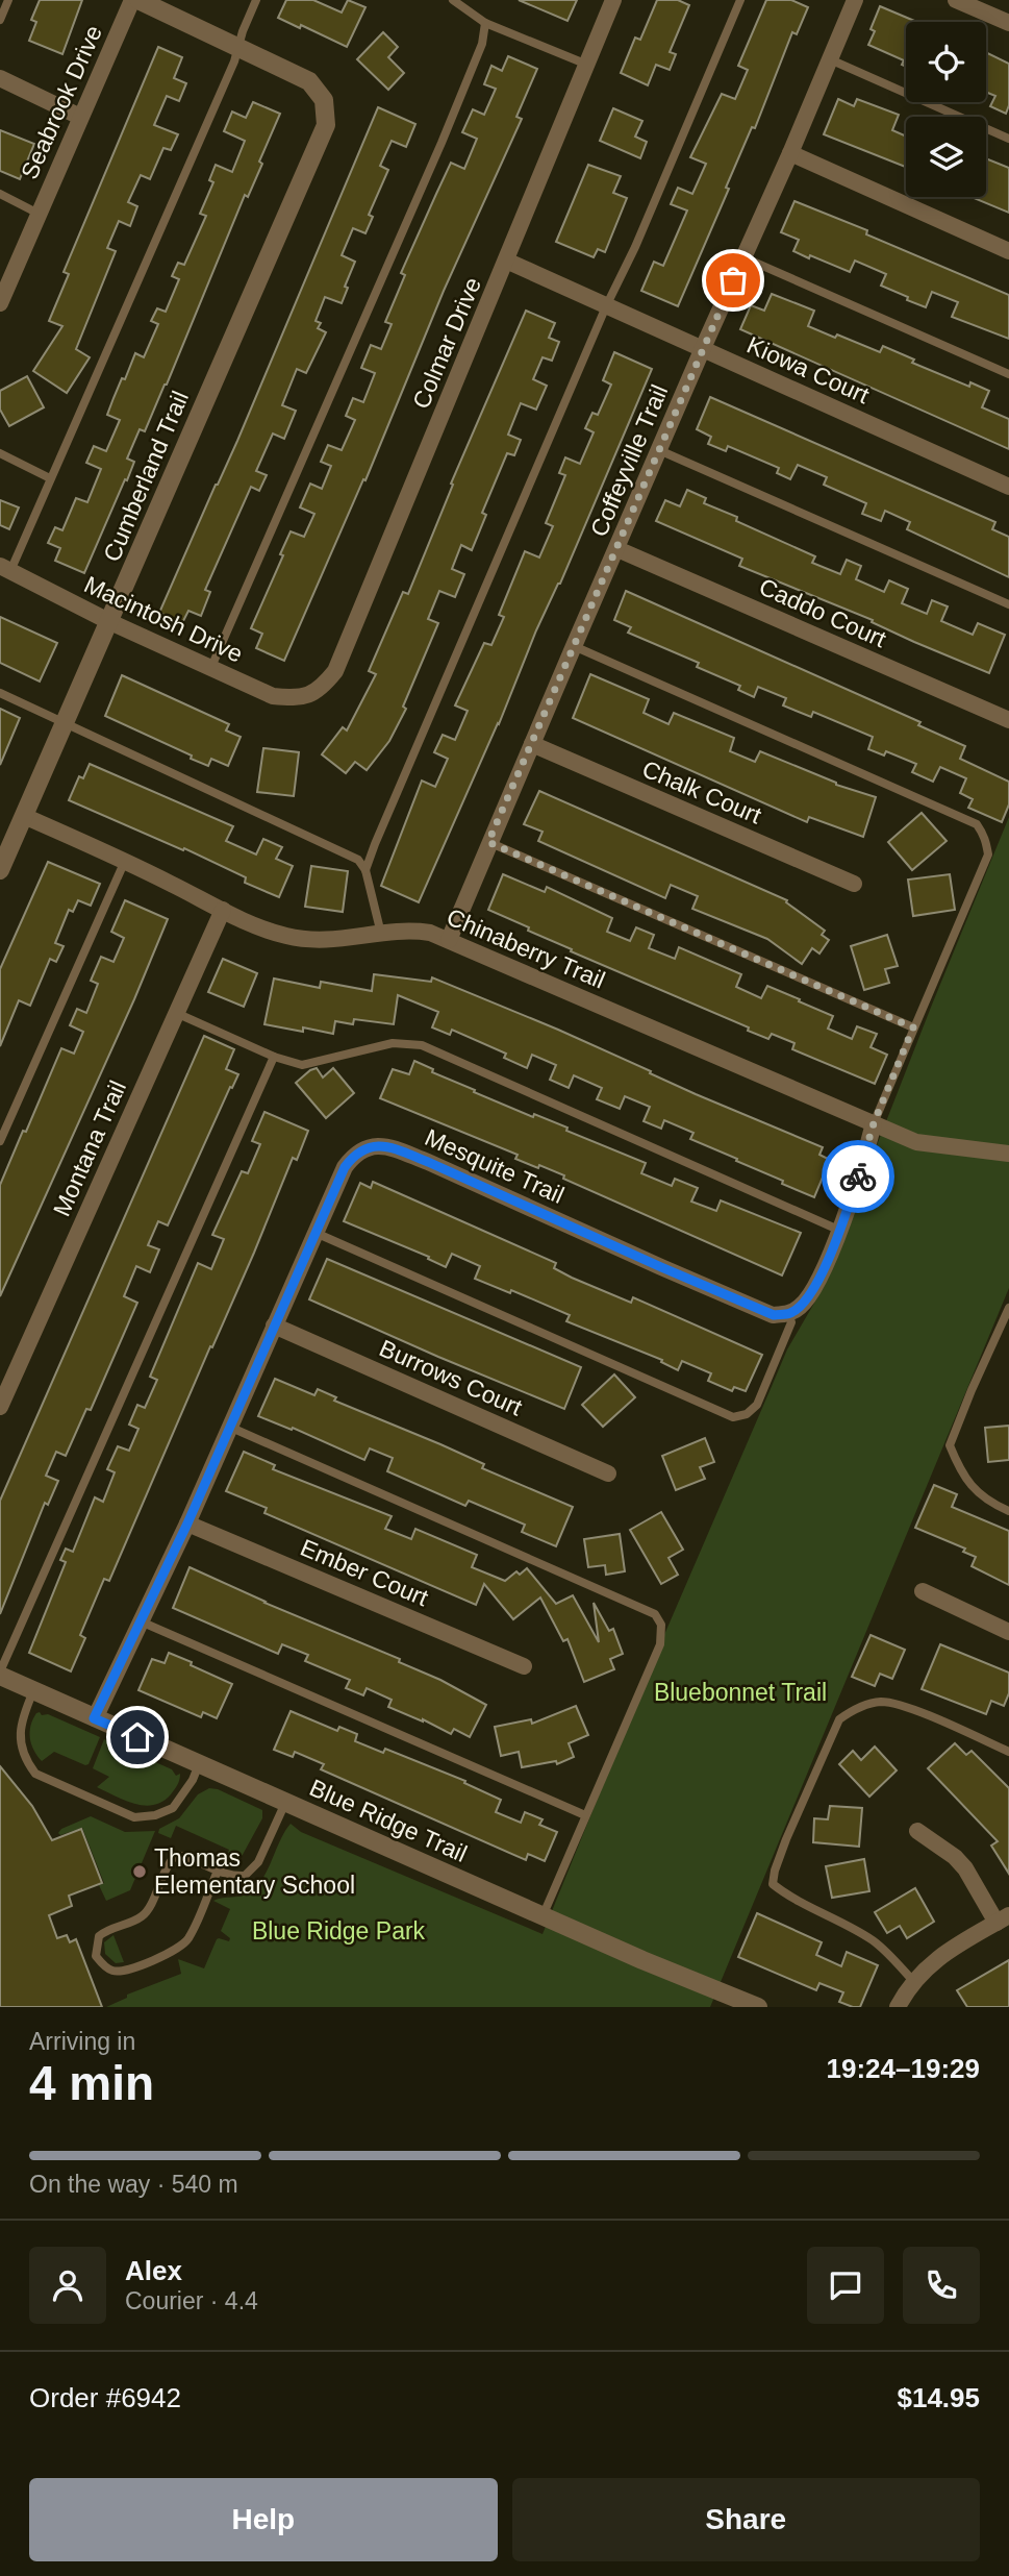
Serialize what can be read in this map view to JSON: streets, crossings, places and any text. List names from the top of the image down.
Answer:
{
  "streets": {
    "street": [
      "Seabrook Drive",
      "Colmar Drive",
      "Kiowa Court",
      "Coffeyville Trail",
      "Cumberland Trail",
      "Caddo Court",
      "Macintosh Drive",
      "Chalk Court",
      "Chinaberry Trail",
      "Montana Trail",
      "Mesquite Trail",
      "Burrows Court",
      "Ember Court",
      "Blue Ridge Trail"
    ]
  },
  "crossings": [
    ["Colmar Drive", "Kiowa Court"],
    ["Colmar Drive", "Macintosh Drive"],
    ["Kiowa Court", "Coffeyville Trail"],
    ["Coffeyville Trail", "Caddo Court"],
    ["Coffeyville Trail", "Chalk Court"],
    ["Coffeyville Trail", "Chinaberry Trail"],
    ["Cumberland Trail", "Macintosh Drive"],
    ["Cumberland Trail", "Chinaberry Trail"],
    ["Chinaberry Trail", "Montana Trail"],
    ["Mesquite Trail", "Burrows Court"],
    ["Mesquite Trail", "Ember Court"],
    ["Mesquite Trail", "Blue Ridge Trail"]
  ],
  "parks": ["Bluebonnet Trail", "Blue Ridge Park"],
  "places": ["Thomas Elementary School"],
  "page": {
    "heading": ["4 min", "Arriving in", "19:24–19:29"],
    "panel": [
      "Alex",
      "Courier · 4.4",
      "Order #6942",
      "$14.95"
    ],
    "bar": "On the way · 540 m",
    "buttons": ["Help", "Share"]
  }
}
